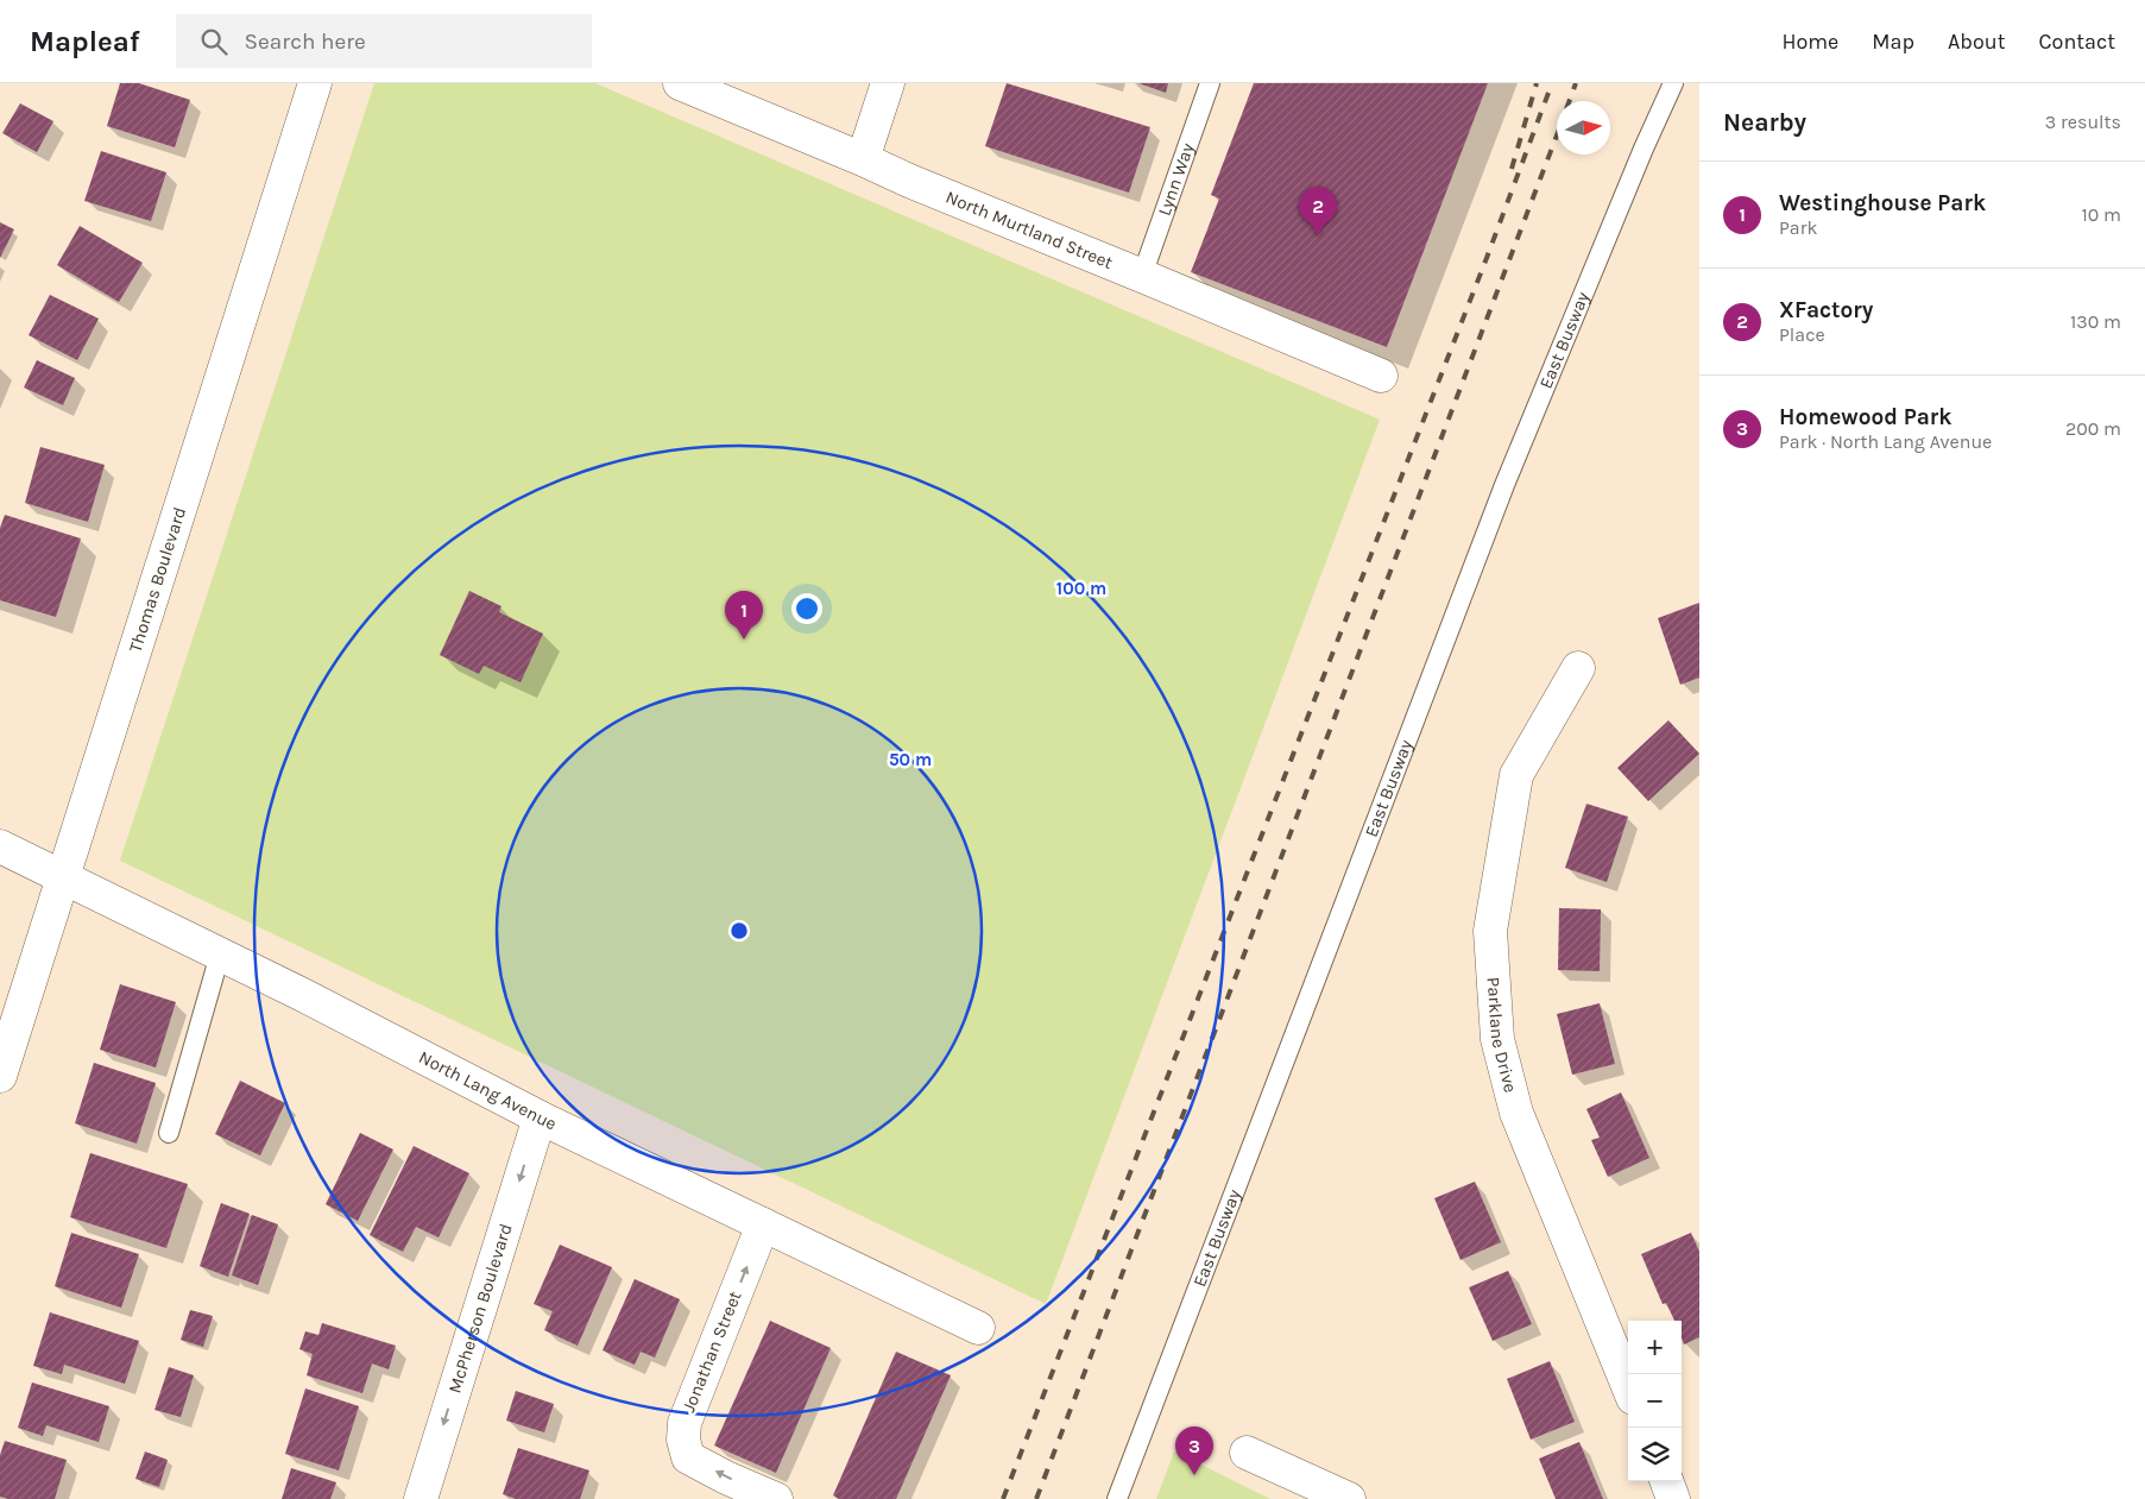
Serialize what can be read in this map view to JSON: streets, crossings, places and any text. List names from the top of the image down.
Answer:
{
  "streets": {
    "street": [
      "North Murtland Street",
      "Thomas Boulevard",
      "Parklane Drive",
      "North Lang Avenue",
      "McPherson Boulevard",
      "Jonathan Street"
    ],
    "lane": ["Lynn Way", "East Busway"]
  },
  "crossings": [
    ["Lynn Way", "North Murtland Street"],
    ["Thomas Boulevard", "North Lang Avenue"],
    ["North Lang Avenue", "McPherson Boulevard"],
    ["North Lang Avenue", "Jonathan Street"]
  ],
  "one_way": ["McPherson Boulevard"],
  "north": "right",
  "page": {
    "header": "Mapleaf",
    "search": "Search here",
    "nav": [
      "Home",
      "Map",
      "About",
      "Contact"
    ],
    "heading": ["Nearby", "3 results"],
    "list": [
      {
        "mark": "1",
        "name": "Westinghouse Park",
        "note": "Park",
        "value": "10 m"
      },
      {
        "mark": "2",
        "name": "XFactory",
        "note": "Place",
        "value": "130 m"
      },
      {
        "mark": "3",
        "name": "Homewood Park",
        "note": "Park · North Lang Avenue",
        "value": "200 m"
      }
    ],
    "pins": ["2", "1", "3"],
    "map_buttons": ["+", "−"]
  },
  "rings": ["100 m", "50 m"]
}
